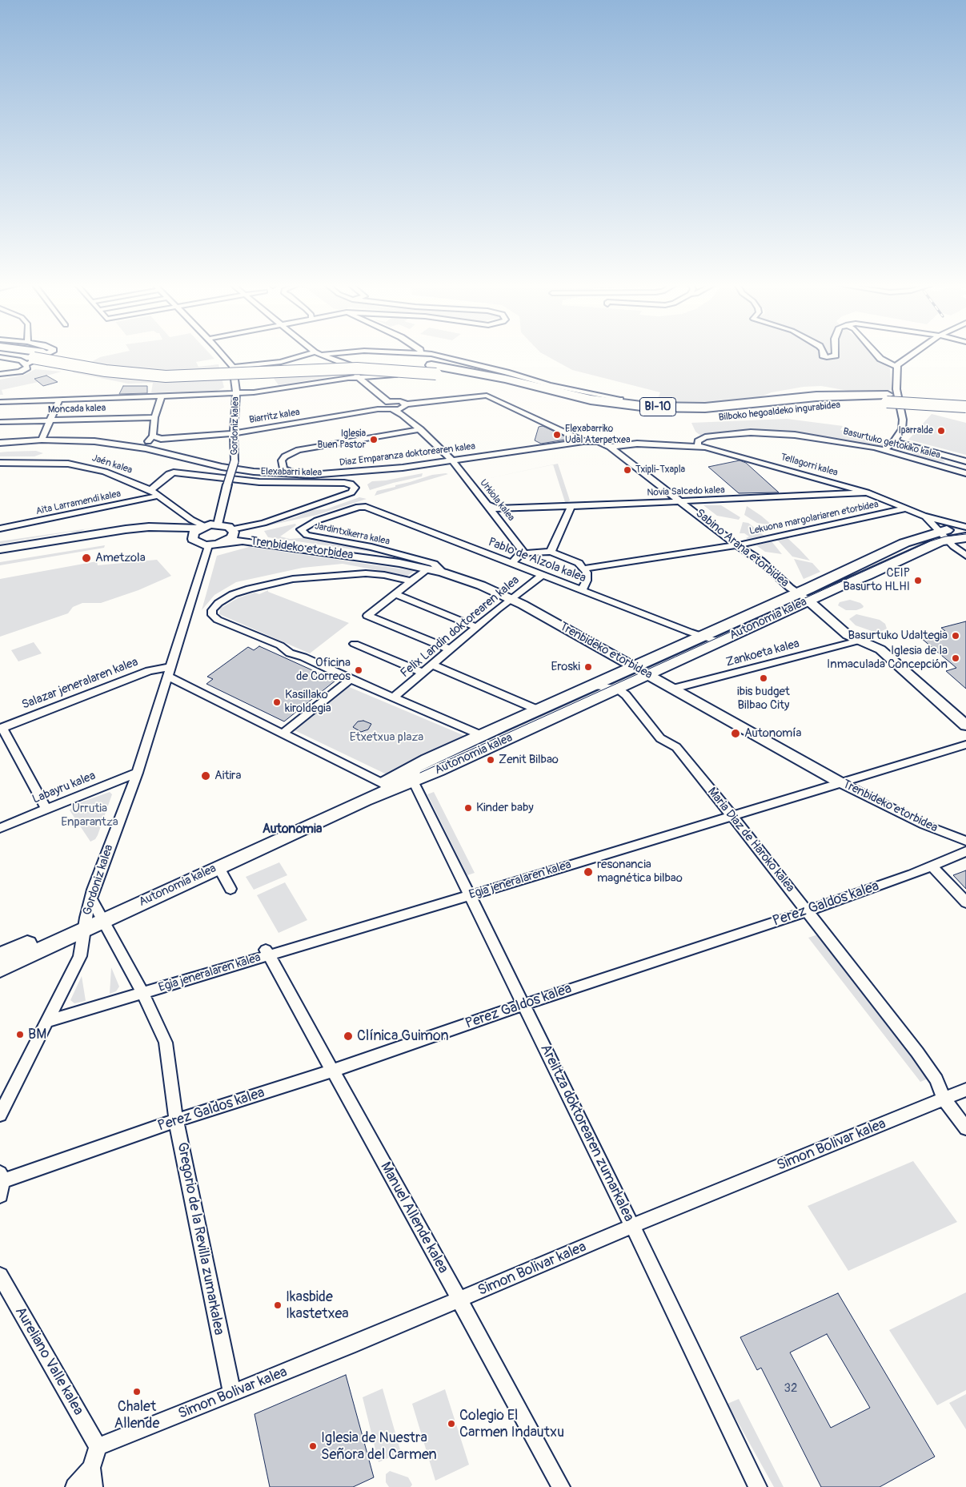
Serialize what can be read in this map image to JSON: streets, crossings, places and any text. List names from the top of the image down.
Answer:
{
  "streets": {
    "highway": ["BI-10", "Bilboko hegoaldeko ingurabidea"],
    "main road": ["Autonomia kalea"],
    "street": [
      "Moncada kalea",
      "Biarritz kalea",
      "Gordoniz kalea",
      "Basurtuko geltokiko kalea",
      "Diaz Emparanza doktorearen kalea",
      "Jaén kalea",
      "Tellagorri kalea",
      "Elexabarri kalea",
      "Novia Salcedo kalea",
      "Urkiola kalea",
      "Aita Larramendi kalea",
      "Lekuona margolariaren etorbidea",
      "Jardintxikerra kalea",
      "Trenbideko etorbidea",
      "Sabino Arana etorbidea",
      "Pablo de Alzola kalea",
      "Felix Landin doktorearen kalea",
      "Zankoeta kalea",
      "Salazar jeneralaren kalea",
      "Labayru kalea",
      "Maria Diaz de Haroko kalea",
      "Egia jeneralaren kalea",
      "Perez Galdos kalea",
      "Areiltza doktorearen zumarkalea",
      "Simon Bolivar kalea",
      "Manuel Allende kalea",
      "Gregorio de la Revilla zumarkalea",
      "Aureliano Valle kalea"
    ]
  },
  "crossings": [
    ["Biarritz kalea", "Gordoniz kalea"],
    ["Biarritz kalea", "Urkiola kalea"],
    ["Gordoniz kalea", "Autonomia kalea"],
    ["Gordoniz kalea", "Salazar jeneralaren kalea"],
    ["Gordoniz kalea", "Labayru kalea"],
    ["Gordoniz kalea", "Egia jeneralaren kalea"],
    ["Gordoniz kalea", "Gregorio de la Revilla zumarkalea"],
    ["Basurtuko geltokiko kalea", "Diaz Emparanza doktorearen kalea"],
    ["Basurtuko geltokiko kalea", "Tellagorri kalea"],
    ["Diaz Emparanza doktorearen kalea", "Tellagorri kalea"],
    ["Diaz Emparanza doktorearen kalea", "Urkiola kalea"],
    ["Diaz Emparanza doktorearen kalea", "Sabino Arana etorbidea"],
    ["Jaén kalea", "Elexabarri kalea"],
    ["Jaén kalea", "Aita Larramendi kalea"],
    ["Tellagorri kalea", "Novia Salcedo kalea"],
    ["Tellagorri kalea", "Lekuona margolariaren etorbidea"],
    ["Novia Salcedo kalea", "Urkiola kalea"],
    ["Novia Salcedo kalea", "Sabino Arana etorbidea"],
    ["Lekuona margolariaren etorbidea", "Sabino Arana etorbidea"],
    ["Jardintxikerra kalea", "Trenbideko etorbidea"],
    ["Jardintxikerra kalea", "Pablo de Alzola kalea"],
    ["Trenbideko etorbidea", "Autonomia kalea"],
    ["Trenbideko etorbidea", "Felix Landin doktorearen kalea"],
    ["Trenbideko etorbidea", "Zankoeta kalea"],
    ["Trenbideko etorbidea", "Egia jeneralaren kalea"],
    ["Sabino Arana etorbidea", "Autonomia kalea"],
    ["Sabino Arana etorbidea", "Zankoeta kalea"],
    ["Pablo de Alzola kalea", "Autonomia kalea"],
    ["Pablo de Alzola kalea", "Felix Landin doktorearen kalea"],
    ["Autonomia kalea", "Maria Diaz de Haroko kalea"],
    ["Autonomia kalea", "Areiltza doktorearen zumarkalea"],
    ["Autonomia kalea", "Gregorio de la Revilla zumarkalea"],
    ["Maria Diaz de Haroko kalea", "Egia jeneralaren kalea"],
    ["Maria Diaz de Haroko kalea", "Perez Galdos kalea"],
    ["Maria Diaz de Haroko kalea", "Simon Bolivar kalea"],
    ["Egia jeneralaren kalea", "Areiltza doktorearen zumarkalea"],
    ["Egia jeneralaren kalea", "Manuel Allende kalea"],
    ["Egia jeneralaren kalea", "Gregorio de la Revilla zumarkalea"],
    ["Perez Galdos kalea", "Areiltza doktorearen zumarkalea"],
    ["Perez Galdos kalea", "Manuel Allende kalea"],
    ["Perez Galdos kalea", "Gregorio de la Revilla zumarkalea"],
    ["Areiltza doktorearen zumarkalea", "Simon Bolivar kalea"],
    ["Simon Bolivar kalea", "Manuel Allende kalea"],
    ["Simon Bolivar kalea", "Gregorio de la Revilla zumarkalea"],
    ["Simon Bolivar kalea", "Aureliano Valle kalea"]
  ],
  "districts": ["Autonomia"],
  "parks": ["Etxetxua plaza", "Urrutia Enparantza"],
  "places": [
    "Iparralde",
    "Elexabarriko Udal Aterpetxea",
    "Iglesia Buen Pastor",
    "Txipli-Txapla",
    "Ametzola",
    "CEIP Basurto HLHI",
    "Basurtuko Udaltegia",
    "Iglesia de la Inmaculada Concepción",
    "Eroski",
    "Oficina de Correos",
    "ibis budget Bilbao City",
    "Kasillako kiroldegia",
    "Autonomía",
    "Zenit Bilbao",
    "Aitira",
    "Kinder baby",
    "resonancia magnética bilbao",
    "BM",
    "Clínica Guimon",
    "Ikasbide Ikastetxea",
    "Chalet Allende",
    "Colegio El Carmen Indautxu",
    "Iglesia de Nuestra Señora del Carmen"
  ],
  "house_numbers": ["32"]
}
